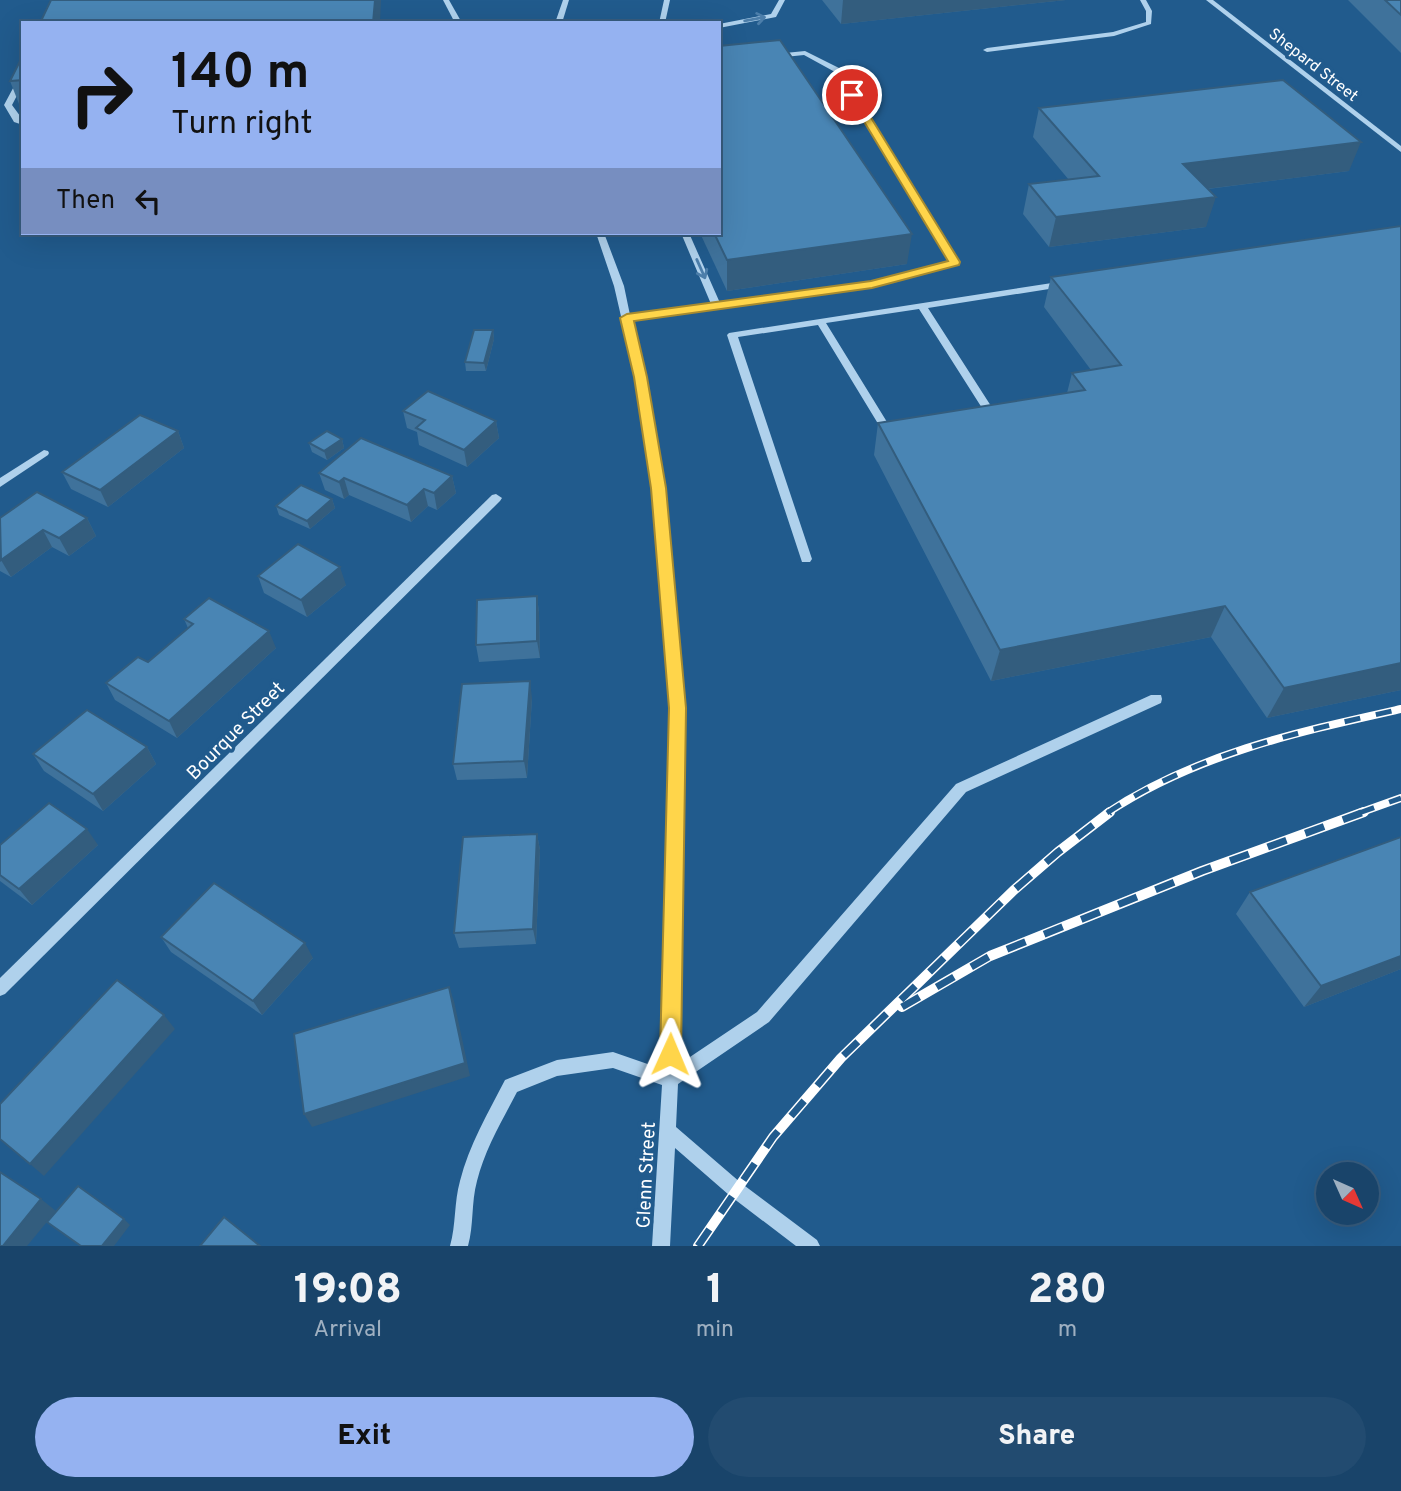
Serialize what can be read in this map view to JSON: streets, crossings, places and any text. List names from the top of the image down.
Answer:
{
  "streets": {
    "street": ["Shepard Street", "Bourque Street", "Glenn Street"]
  },
  "north": "bottom right",
  "page": {
    "turn": ["140 m", "Turn right"],
    "then": "Then",
    "eta": [
      "19:08",
      "Arrival",
      "1",
      "min",
      "280",
      "m"
    ],
    "buttons": ["Exit", "Share"]
  }
}
